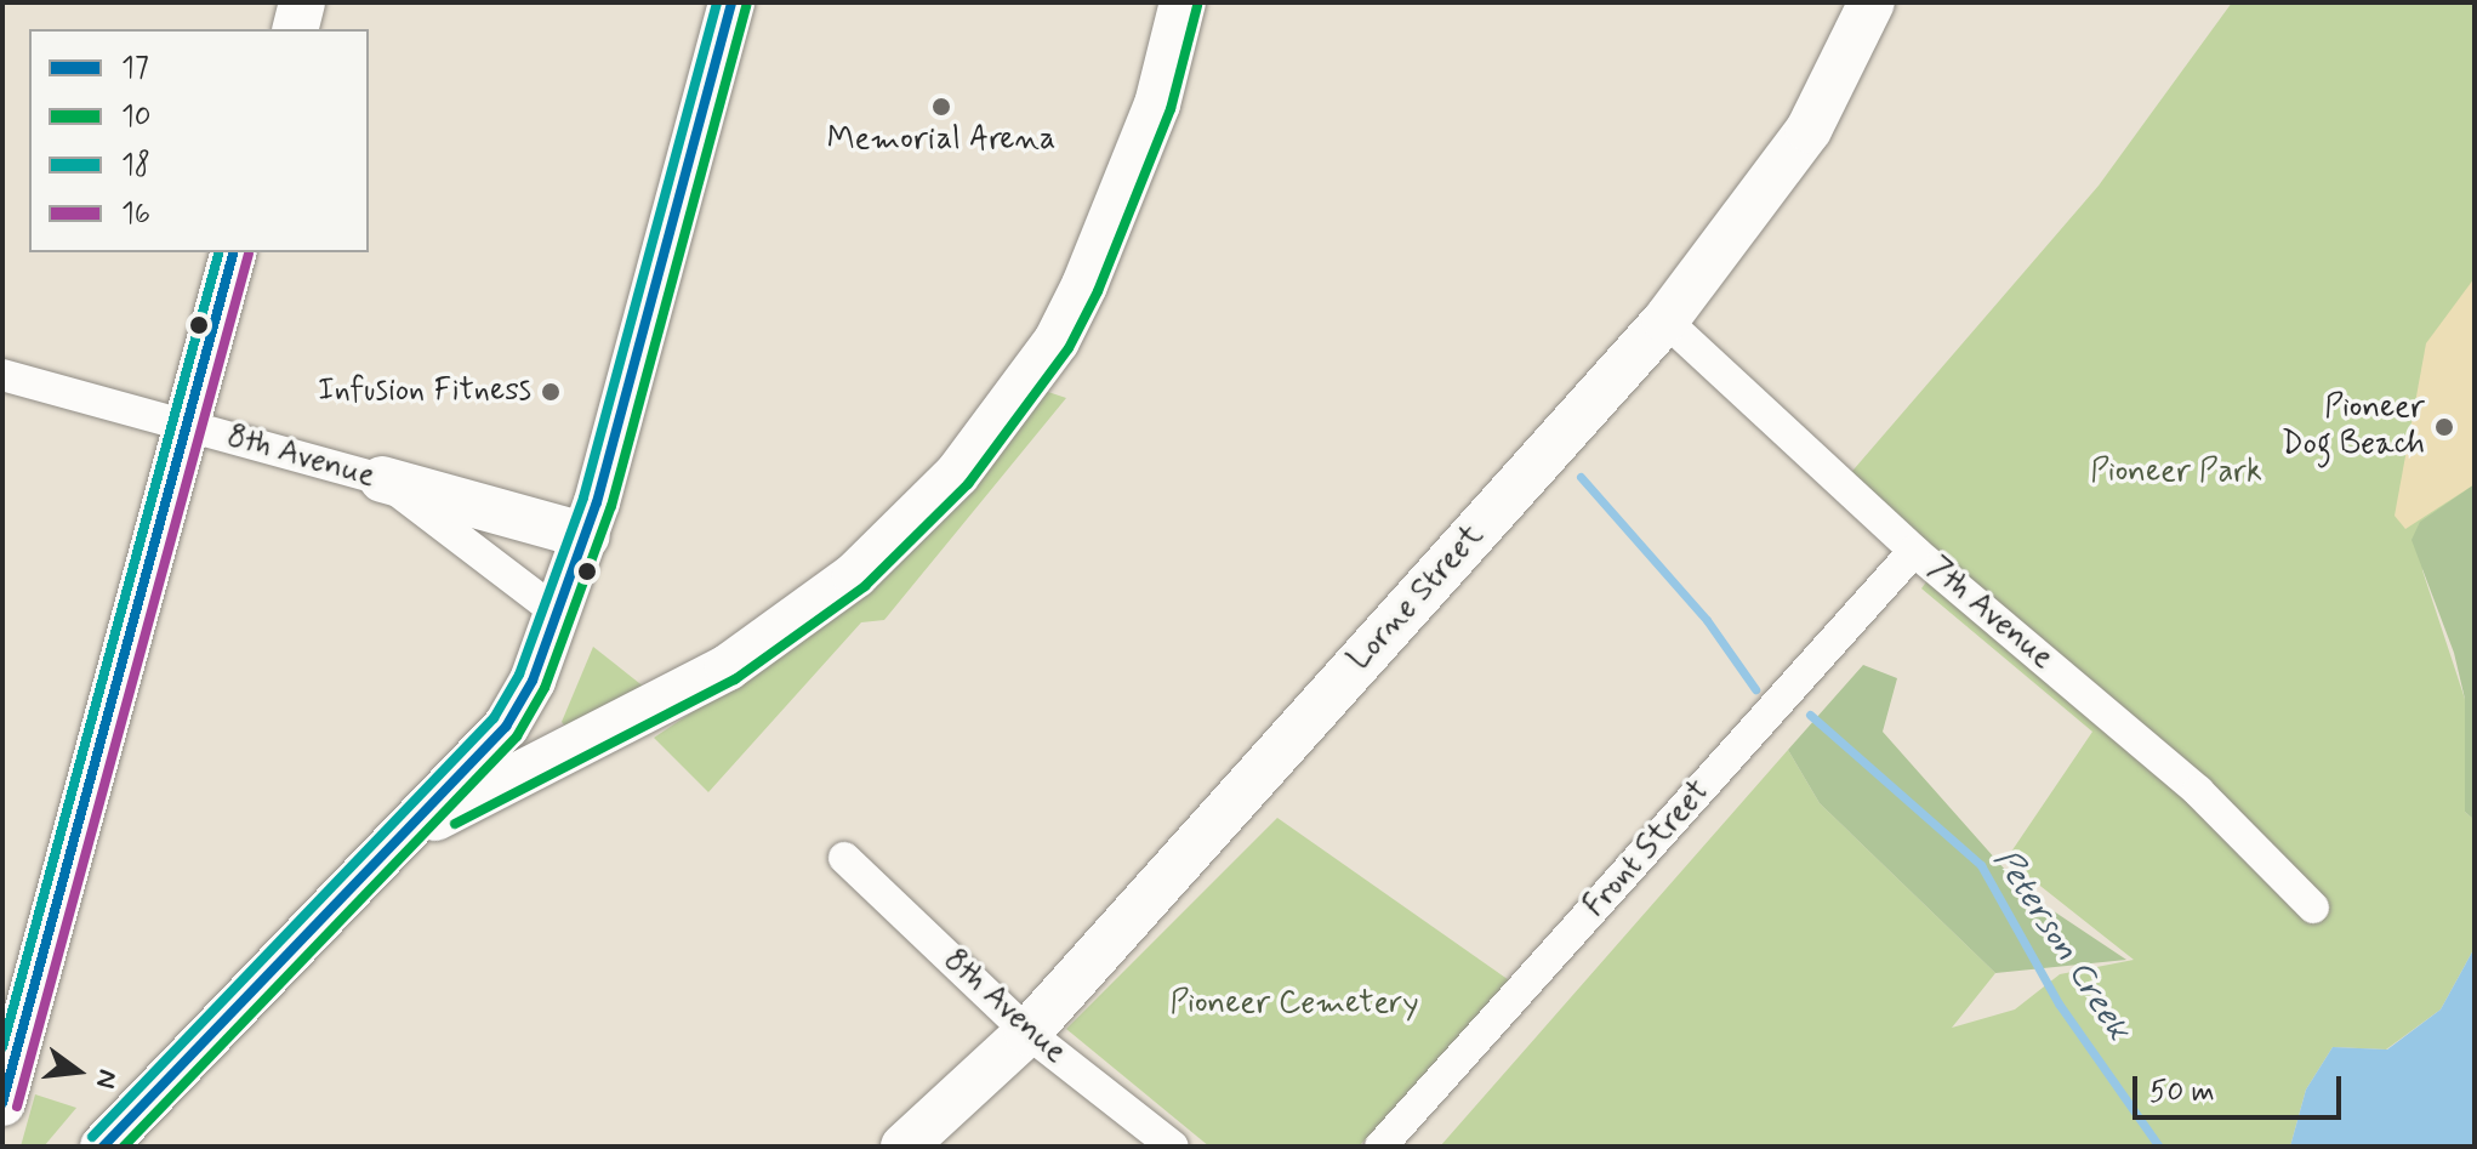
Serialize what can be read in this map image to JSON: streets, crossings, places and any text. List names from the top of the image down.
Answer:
{
  "streets": {
    "street": [
      "8th Avenue",
      "Lorne Street",
      "7th Avenue",
      "Front Street"
    ]
  },
  "crossings": [
    ["8th Avenue", "Lorne Street"],
    ["Lorne Street", "7th Avenue"],
    ["7th Avenue", "Front Street"]
  ],
  "water": ["Peterson Creek"],
  "parks": ["Pioneer Park", "Pioneer Cemetery"],
  "places": ["Memorial Arena", "Infusion Fitness", "Pioneer Dog Beach"],
  "lines": [
    "transit line 17",
    "transit line 18",
    "transit line 10",
    "transit line 16"
  ],
  "legend": [
    "17",
    "10",
    "18",
    "16"
  ],
  "scale_bar": "50 m",
  "north": "right"
}
